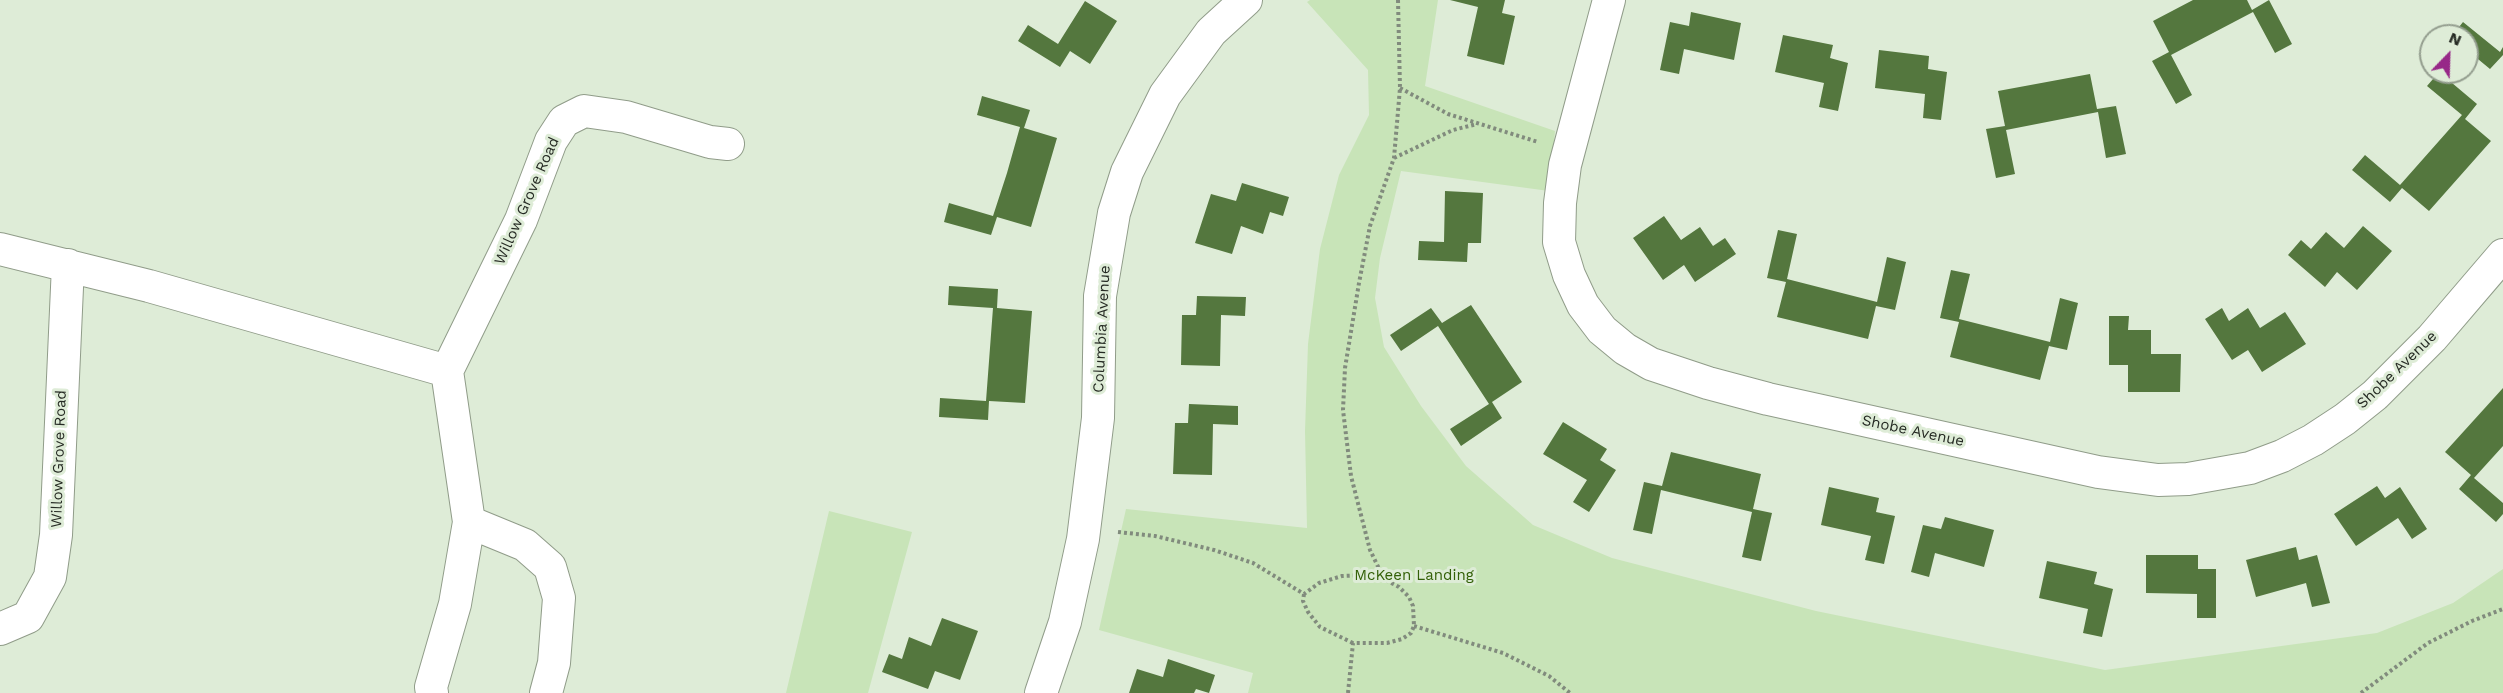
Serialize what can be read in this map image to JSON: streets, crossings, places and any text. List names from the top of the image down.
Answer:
{
  "streets": {
    "street": ["Willow Grove Road", "Columbia Avenue", "Shobe Avenue"]
  },
  "parks": ["McKeen Landing"],
  "north": "top right"
}
